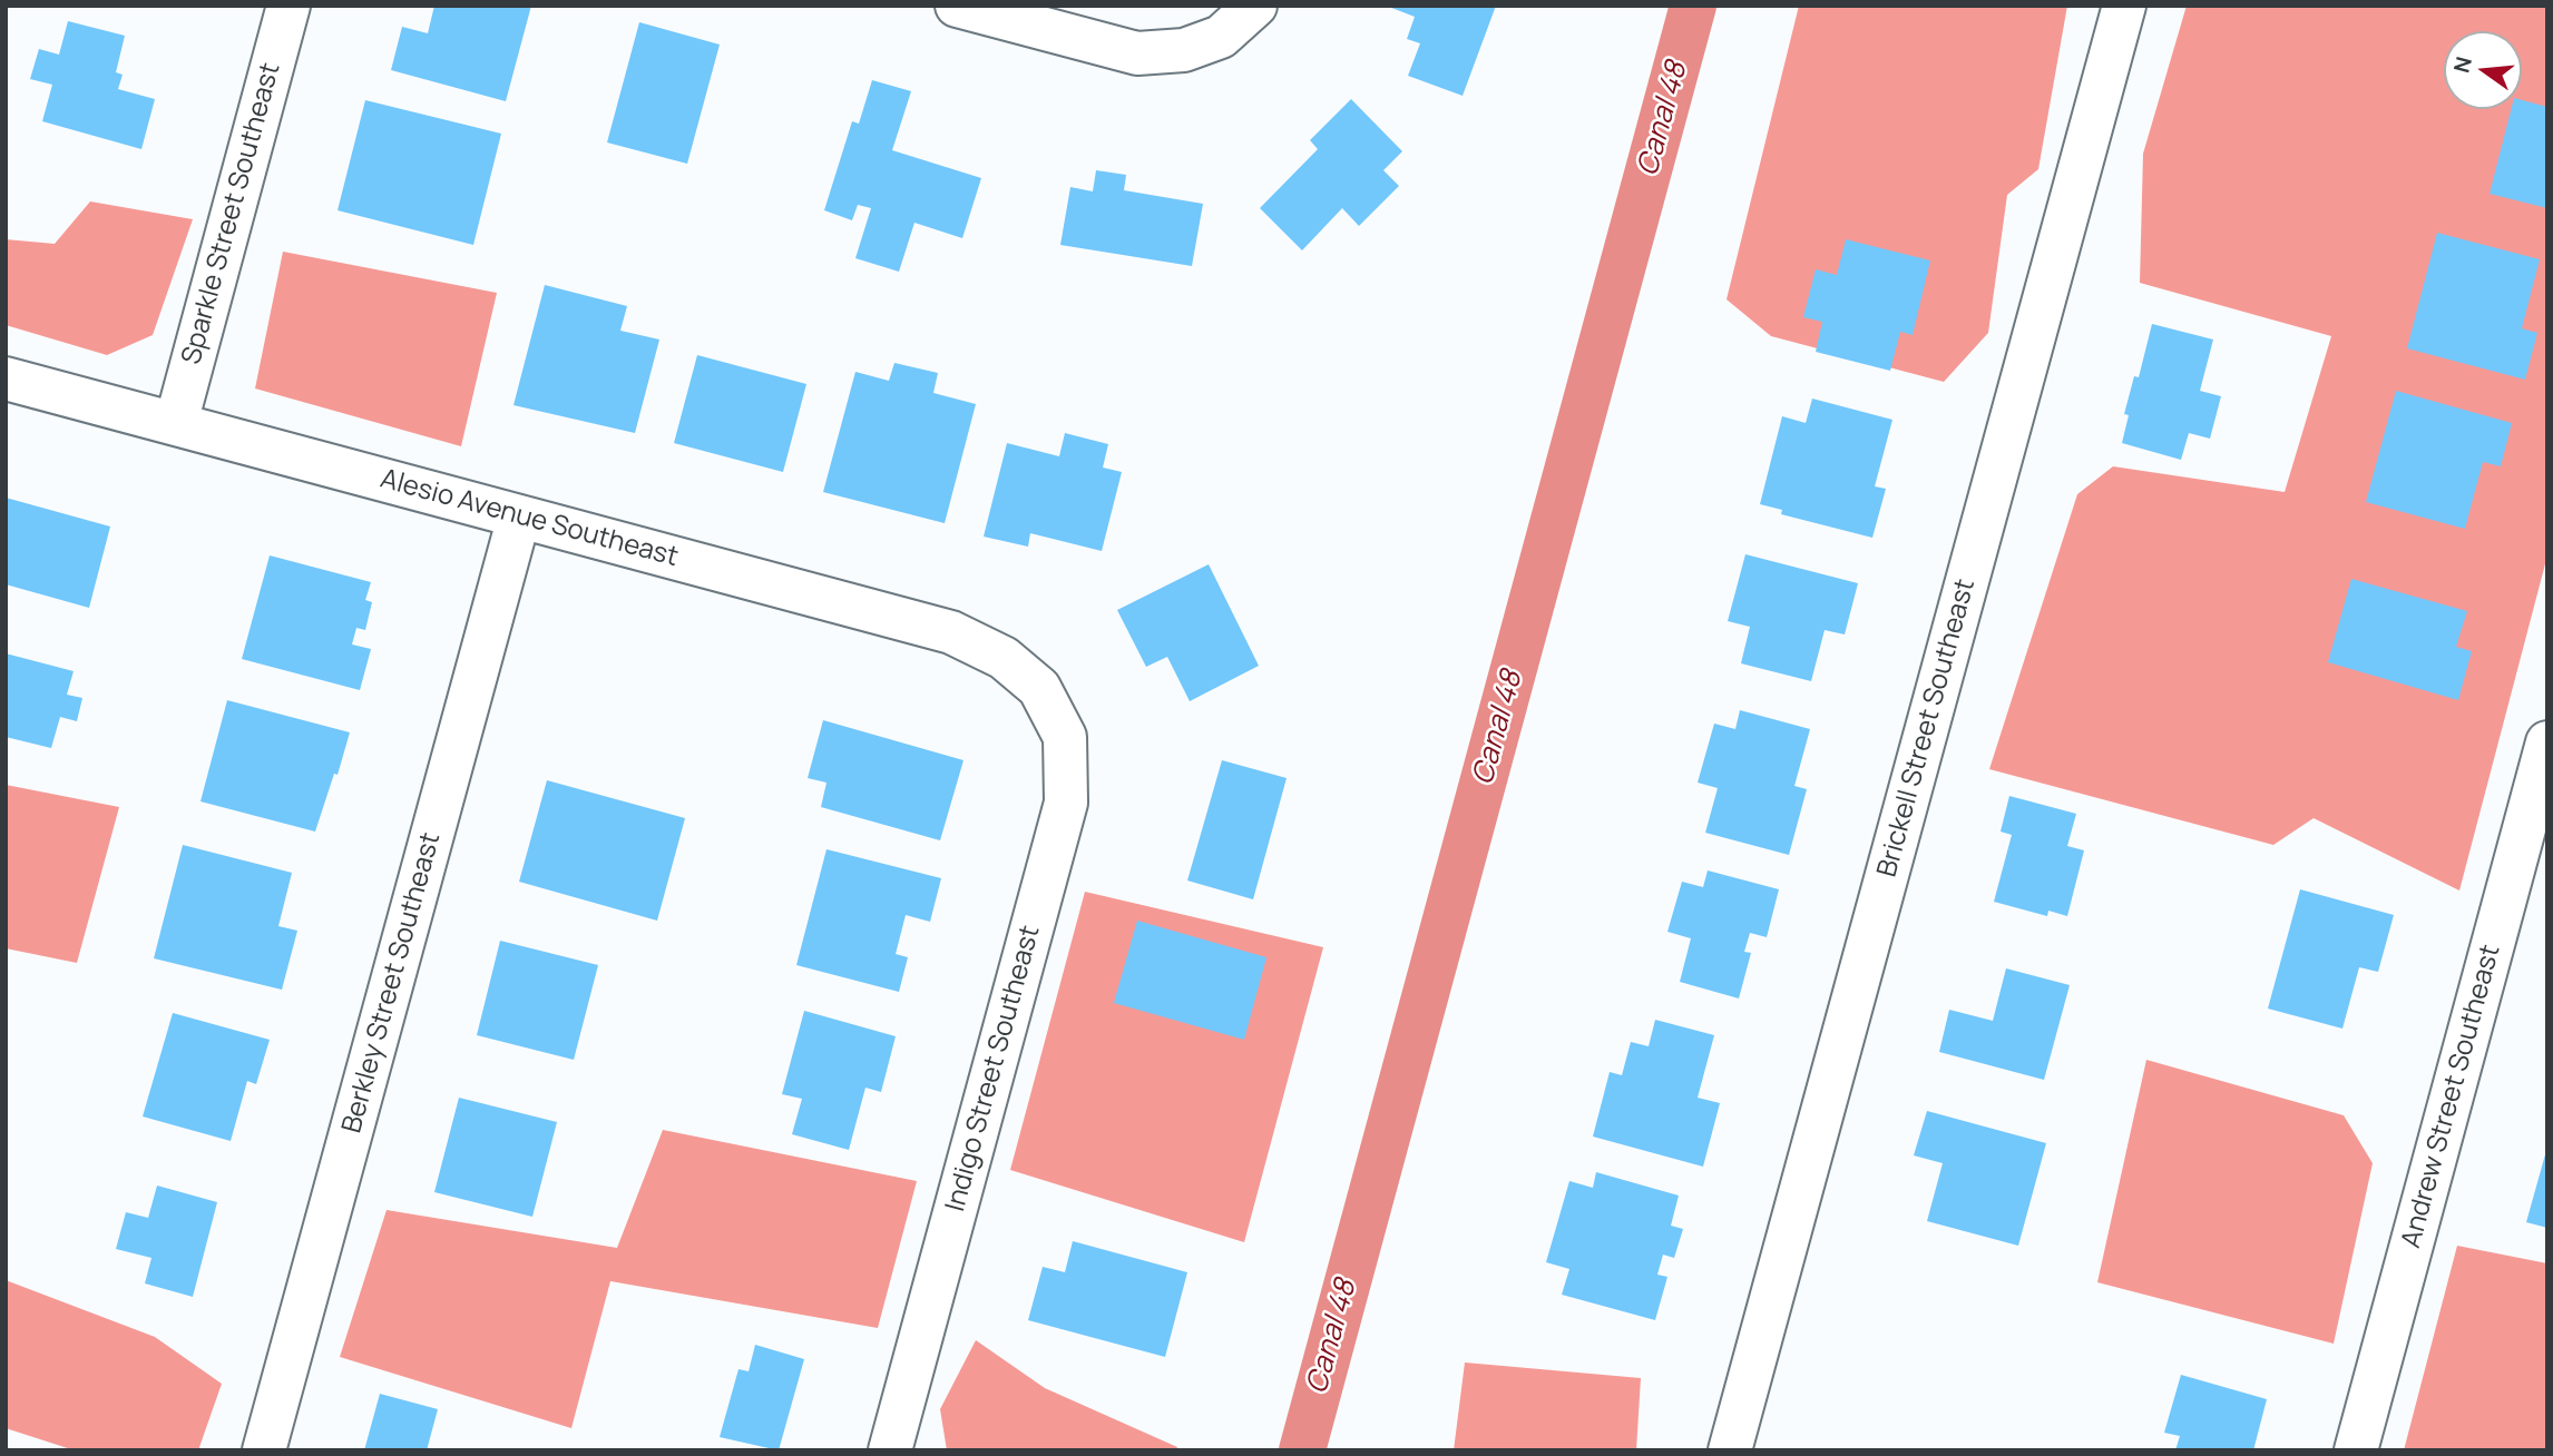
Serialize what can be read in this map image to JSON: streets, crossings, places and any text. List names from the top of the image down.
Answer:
{
  "streets": {
    "street": [
      "Sparkle Street Southeast",
      "Alesio Avenue Southeast",
      "Brickell Street Southeast",
      "Berkley Street Southeast",
      "Indigo Street Southeast",
      "Andrew Street Southeast"
    ]
  },
  "crossings": [
    ["Sparkle Street Southeast", "Alesio Avenue Southeast"],
    ["Alesio Avenue Southeast", "Berkley Street Southeast"],
    ["Alesio Avenue Southeast", "Indigo Street Southeast"]
  ],
  "water": ["Canal 48"],
  "north": "left"
}
